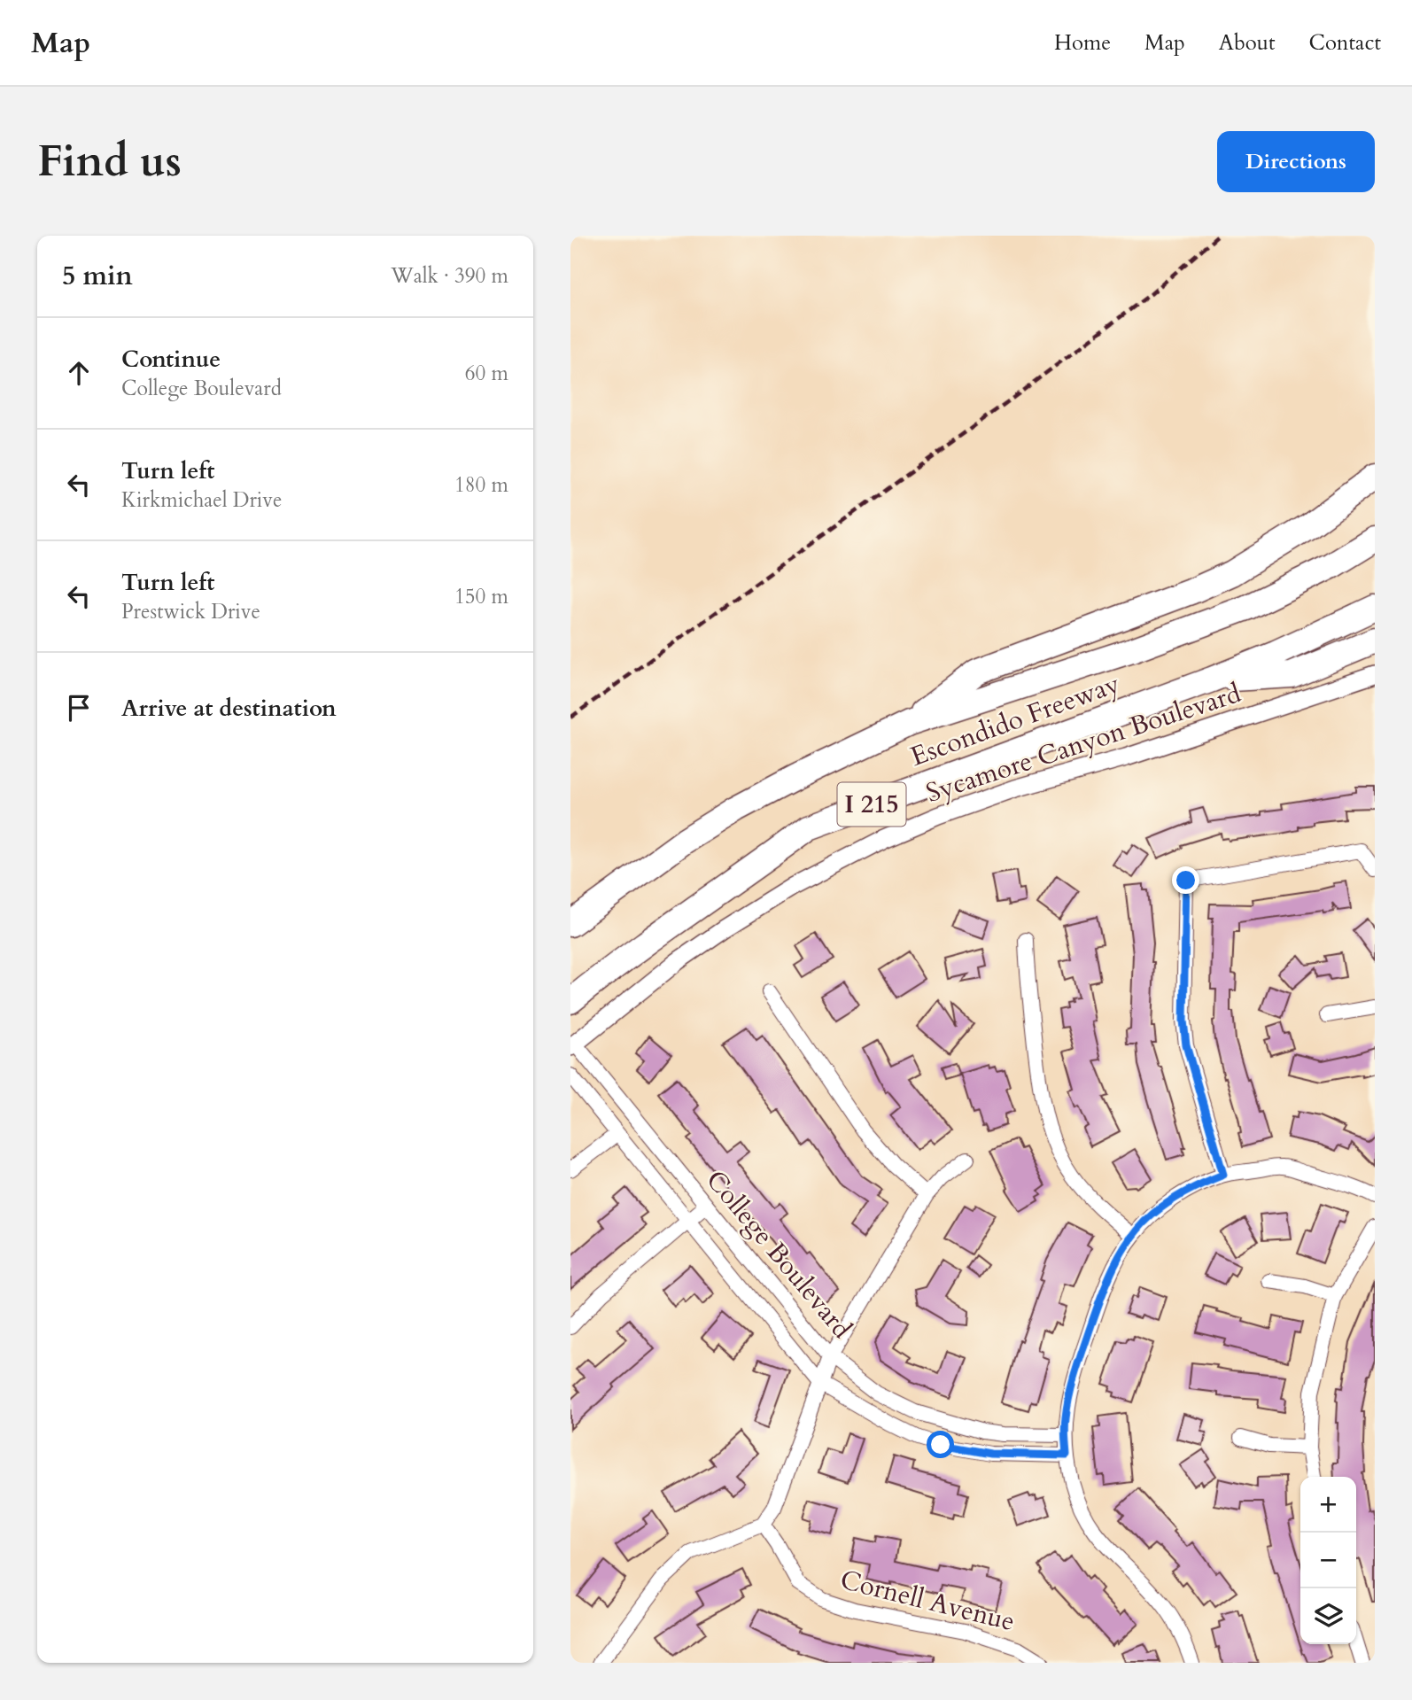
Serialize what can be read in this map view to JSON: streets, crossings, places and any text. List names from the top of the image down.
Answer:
{
  "streets": {
    "highway": ["Escondido Freeway", "I 215"],
    "street": ["Sycamore Canyon Boulevard", "College Boulevard", "Cornell Avenue"]
  },
  "crossings": [
    ["Sycamore Canyon Boulevard", "College Boulevard"]
  ],
  "page": {
    "header": "Map",
    "nav": [
      "Home",
      "Map",
      "About",
      "Contact"
    ],
    "buttons": "Directions",
    "title": "Find us",
    "heading": ["5 min", "Walk · 390 m"],
    "list": [
      ["Continue", "College Boulevard", "60 m"],
      ["Turn left", "Kirkmichael Drive", "180 m"],
      ["Turn left", "Prestwick Drive", "150 m"],
      "Arrive at destination"
    ],
    "map_buttons": ["+", "−"]
  }
}
